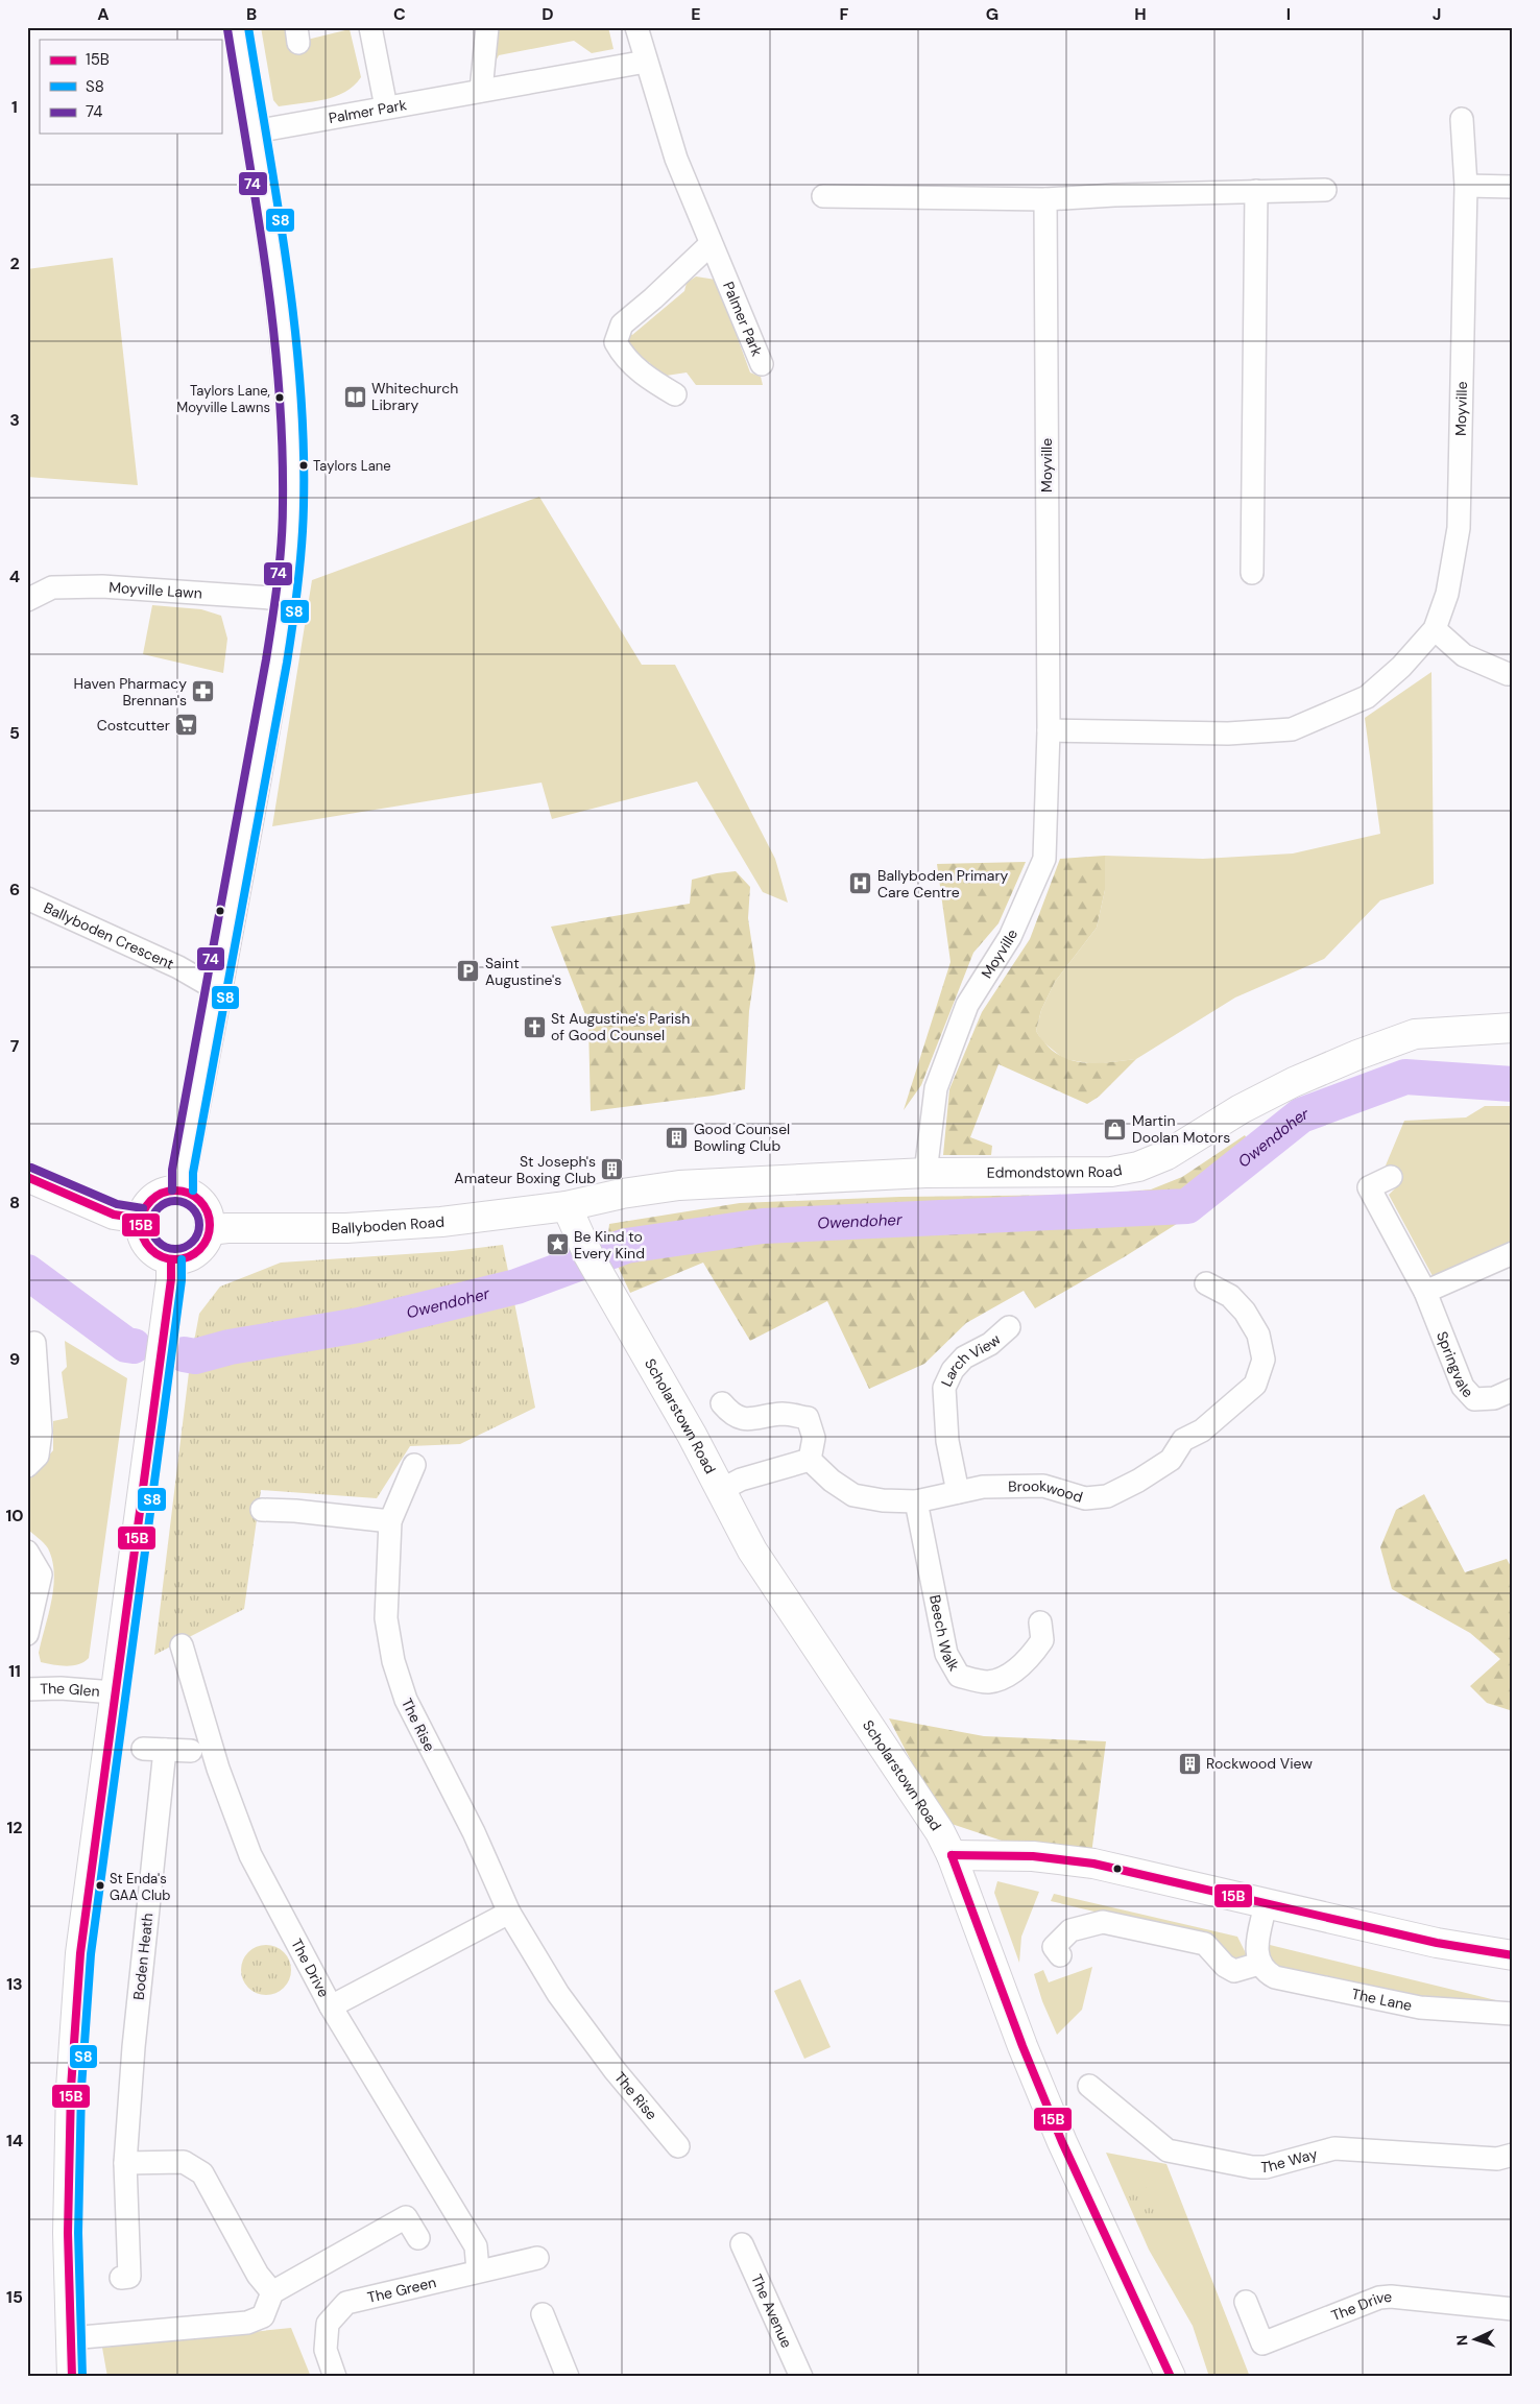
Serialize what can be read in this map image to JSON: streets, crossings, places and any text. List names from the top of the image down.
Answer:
{
  "streets": {
    "main road": ["Edmondstown Road", "Ballyboden Road", "Scholarstown Road"],
    "street": [
      "Palmer Park",
      "Moyville",
      "Moyville Lawn",
      "Ballyboden Crescent",
      "Larch View",
      "Springvale",
      "Brookwood",
      "Beech Walk",
      "The Glen",
      "The Rise",
      "Boden Heath",
      "The Drive",
      "The Lane",
      "The Way",
      "The Green",
      "The Avenue"
    ]
  },
  "crossings": [
    ["Moyville", "Edmondstown Road"],
    ["Edmondstown Road", "Ballyboden Road"],
    ["Edmondstown Road", "Scholarstown Road"],
    ["Ballyboden Road", "Scholarstown Road"],
    ["Larch View", "Brookwood"],
    ["Brookwood", "Beech Walk"],
    ["The Drive", "The Green"]
  ],
  "water": ["Owendoher"],
  "places": {
    "library": ["Whitechurch Library"],
    "other": ["Taylors Lane, Moyville Lawns", "Taylors Lane", "St Enda's GAA Club"],
    "pharmacy": ["Haven Pharmacy Brennan's"],
    "supermarket": ["Costcutter"],
    "hospital": ["Ballyboden Primary Care Centre"],
    "parking": ["Saint Augustine's"],
    "church": ["St Augustine's Parish of Good Counsel"],
    "shop": ["Martin Doolan Motors"],
    "building": ["Good Counsel Bowling Club", "St Joseph's Amateur Boxing Club", "Rockwood View"],
    "place": ["Be Kind to Every Kind"]
  },
  "lines": ["transit line S8", "transit line 74", "transit line 15B"],
  "legend": ["15B", "S8", "74"],
  "north": "left",
  "grid": {
    "columns": [
      "A",
      "B",
      "C",
      "D",
      "E",
      "F",
      "G",
      "H",
      "I",
      "J"
    ],
    "rows": [
      "1",
      "2",
      "3",
      "4",
      "5",
      "6",
      "7",
      "8",
      "9",
      "10",
      "11",
      "12",
      "13",
      "14",
      "15"
    ]
  }
}
